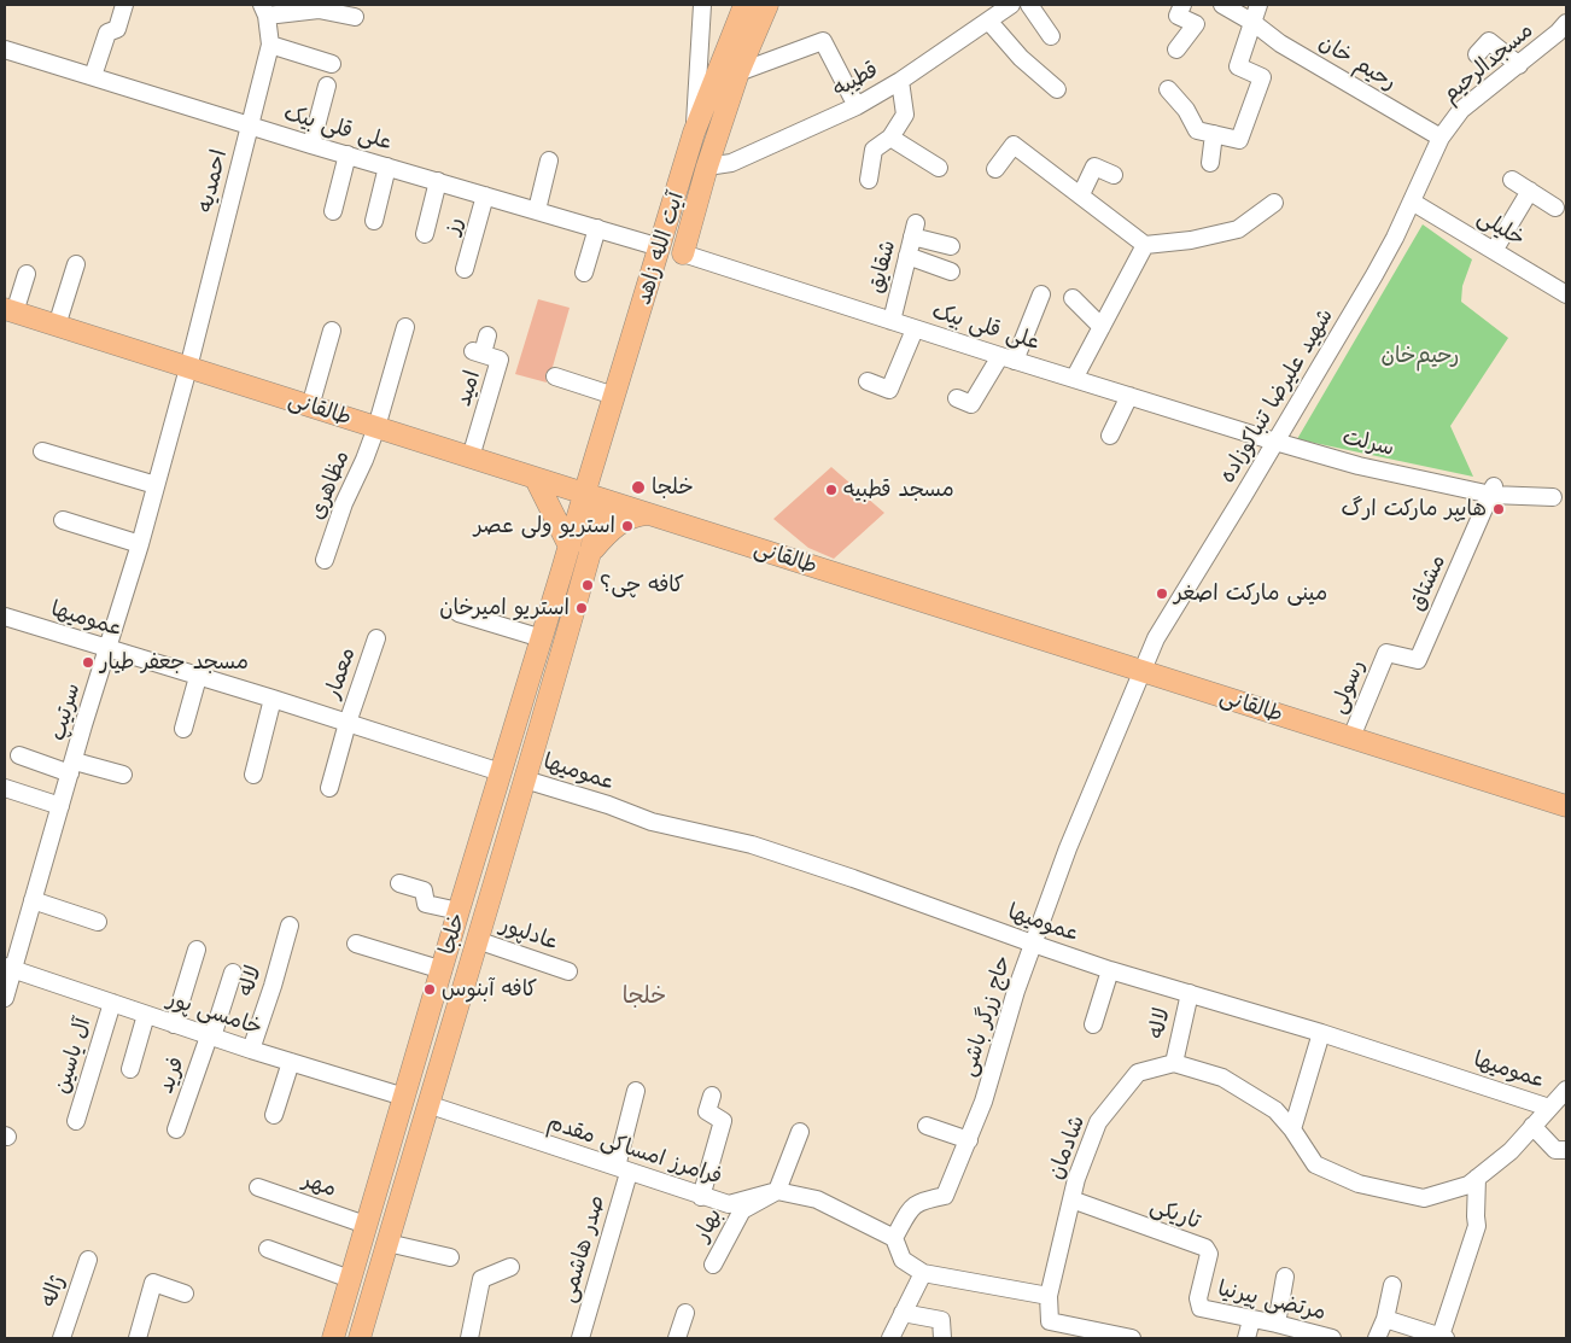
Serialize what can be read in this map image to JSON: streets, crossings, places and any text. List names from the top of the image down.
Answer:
{
  "streets": {
    "main road": ["آیت الله زاهد", "طالقانی", "خلجا"],
    "street": [
      "رحیم خان",
      "مسجدالرحیم",
      "قطیبه",
      "علی قلی بیک",
      "احمدیه",
      "رز",
      "خلیلی",
      "شقایق",
      "امید",
      "شهید علیرضا تنباکوزاده",
      "سرلت",
      "مظاهری",
      "مشتاق",
      "عمومیها",
      "معمار",
      "رسولی",
      "سرتیپ",
      "عادلپور",
      "لاله",
      "خامسی پور",
      "حاج زرگر باشی",
      "آل یاسین",
      "فرید",
      "شادمان",
      "فرامرز امساکی مقدم",
      "مهر",
      "تاریکی",
      "بهار",
      "صدر هاشمی",
      "ژاله",
      "مرتضی پیرنیا"
    ]
  },
  "crossings": [
    ["رحیم خان", "مسجدالرحیم"],
    ["رحیم خان", "شهید علیرضا تنباکوزاده"],
    ["مسجدالرحیم", "شهید علیرضا تنباکوزاده"],
    ["قطیبه", "آیت الله زاهد"],
    ["علی قلی بیک", "احمدیه"],
    ["علی قلی بیک", "رز"],
    ["علی قلی بیک", "آیت الله زاهد"],
    ["علی قلی بیک", "شقایق"],
    ["علی قلی بیک", "شهید علیرضا تنباکوزاده"],
    ["علی قلی بیک", "سرلت"],
    ["احمدیه", "طالقانی"],
    ["احمدیه", "سرتیپ"],
    ["خلیلی", "شهید علیرضا تنباکوزاده"],
    ["آیت الله زاهد", "طالقانی"],
    ["آیت الله زاهد", "خلجا"],
    ["امید", "طالقانی"],
    ["شهید علیرضا تنباکوزاده", "طالقانی"],
    ["شهید علیرضا تنباکوزاده", "سرلت"],
    ["شهید علیرضا تنباکوزاده", "حاج زرگر باشی"],
    ["طالقانی", "مظاهری"],
    ["طالقانی", "رسولی"],
    ["طالقانی", "سرتیپ"],
    ["طالقانی", "خلجا"],
    ["طالقانی", "حاج زرگر باشی"],
    ["سرلت", "مشتاق"],
    ["مشتاق", "رسولی"],
    ["عمومیها", "معمار"],
    ["عمومیها", "سرتیپ"],
    ["عمومیها", "خلجا"],
    ["عمومیها", "لاله"],
    ["عمومیها", "حاج زرگر باشی"],
    ["سرتیپ", "خامسی پور"],
    ["خلجا", "عادلپور"],
    ["خلجا", "خامسی پور"],
    ["خلجا", "فرامرز امساکی مقدم"],
    ["خلجا", "مهر"],
    ["لاله", "خامسی پور"],
    ["لاله", "شادمان"],
    ["خامسی پور", "آل یاسین"],
    ["خامسی پور", "فرید"],
    ["حاج زرگر باشی", "فرامرز امساکی مقدم"],
    ["شادمان", "تاریکی"],
    ["فرامرز امساکی مقدم", "بهار"],
    ["فرامرز امساکی مقدم", "صدر هاشمی"],
    ["تاریکی", "مرتضی پیرنیا"]
  ],
  "districts": ["خلجا"],
  "parks": ["رحیم‌خان"],
  "places": [
    "خلجا",
    "مسجد قطبیه",
    "هایپر مارکت ارگ",
    "استریو ولی عصر",
    "کافه چی؟",
    "مینی مارکت اصغر",
    "استریو امیرخان",
    "مسجد جعفر طیار",
    "کافه آبنوس"
  ]
}
